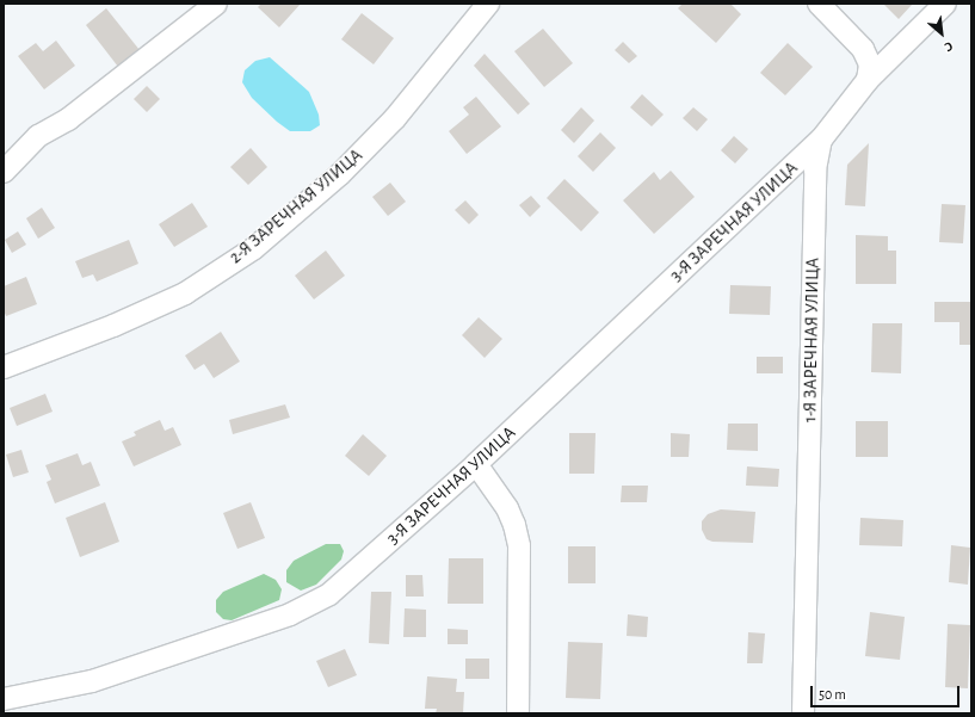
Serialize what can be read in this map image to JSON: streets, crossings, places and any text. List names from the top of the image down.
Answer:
{
  "streets": {
    "street": ["2-Я ЗАРЕЧНАЯ УЛИЦА", "3-Я ЗАРЕЧНАЯ УЛИЦА", "1-Я ЗАРЕЧНАЯ УЛИЦА"]
  },
  "crossings": [
    ["3-Я ЗАРЕЧНАЯ УЛИЦА", "1-Я ЗАРЕЧНАЯ УЛИЦА"]
  ],
  "scale_bar": "50 m",
  "north": "bottom right"
}
